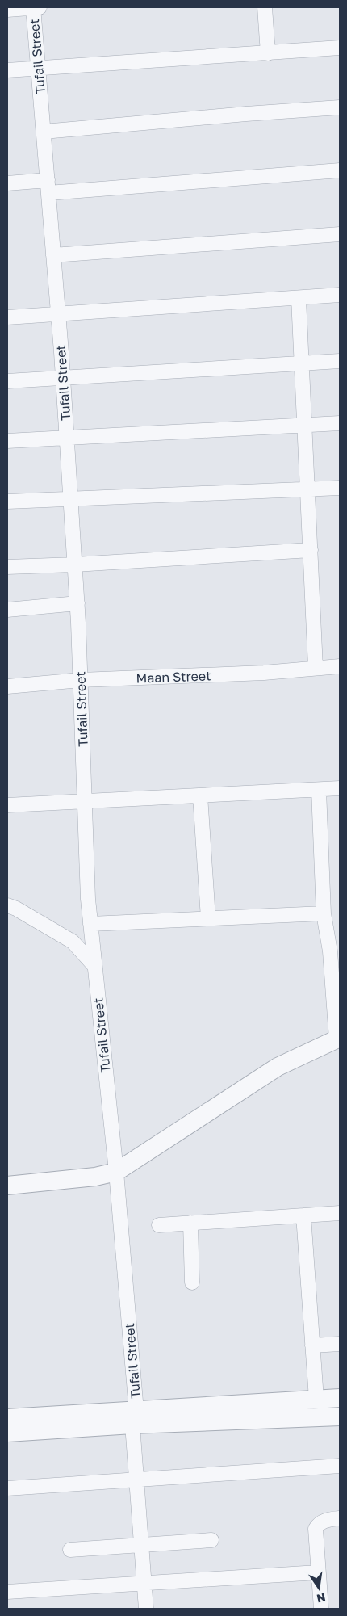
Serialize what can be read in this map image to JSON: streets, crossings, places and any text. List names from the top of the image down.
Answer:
{
  "streets": {
    "street": ["Tufail Street", "Maan Street"]
  },
  "crossings": [
    ["Tufail Street", "Maan Street"]
  ],
  "north": "bottom"
}
